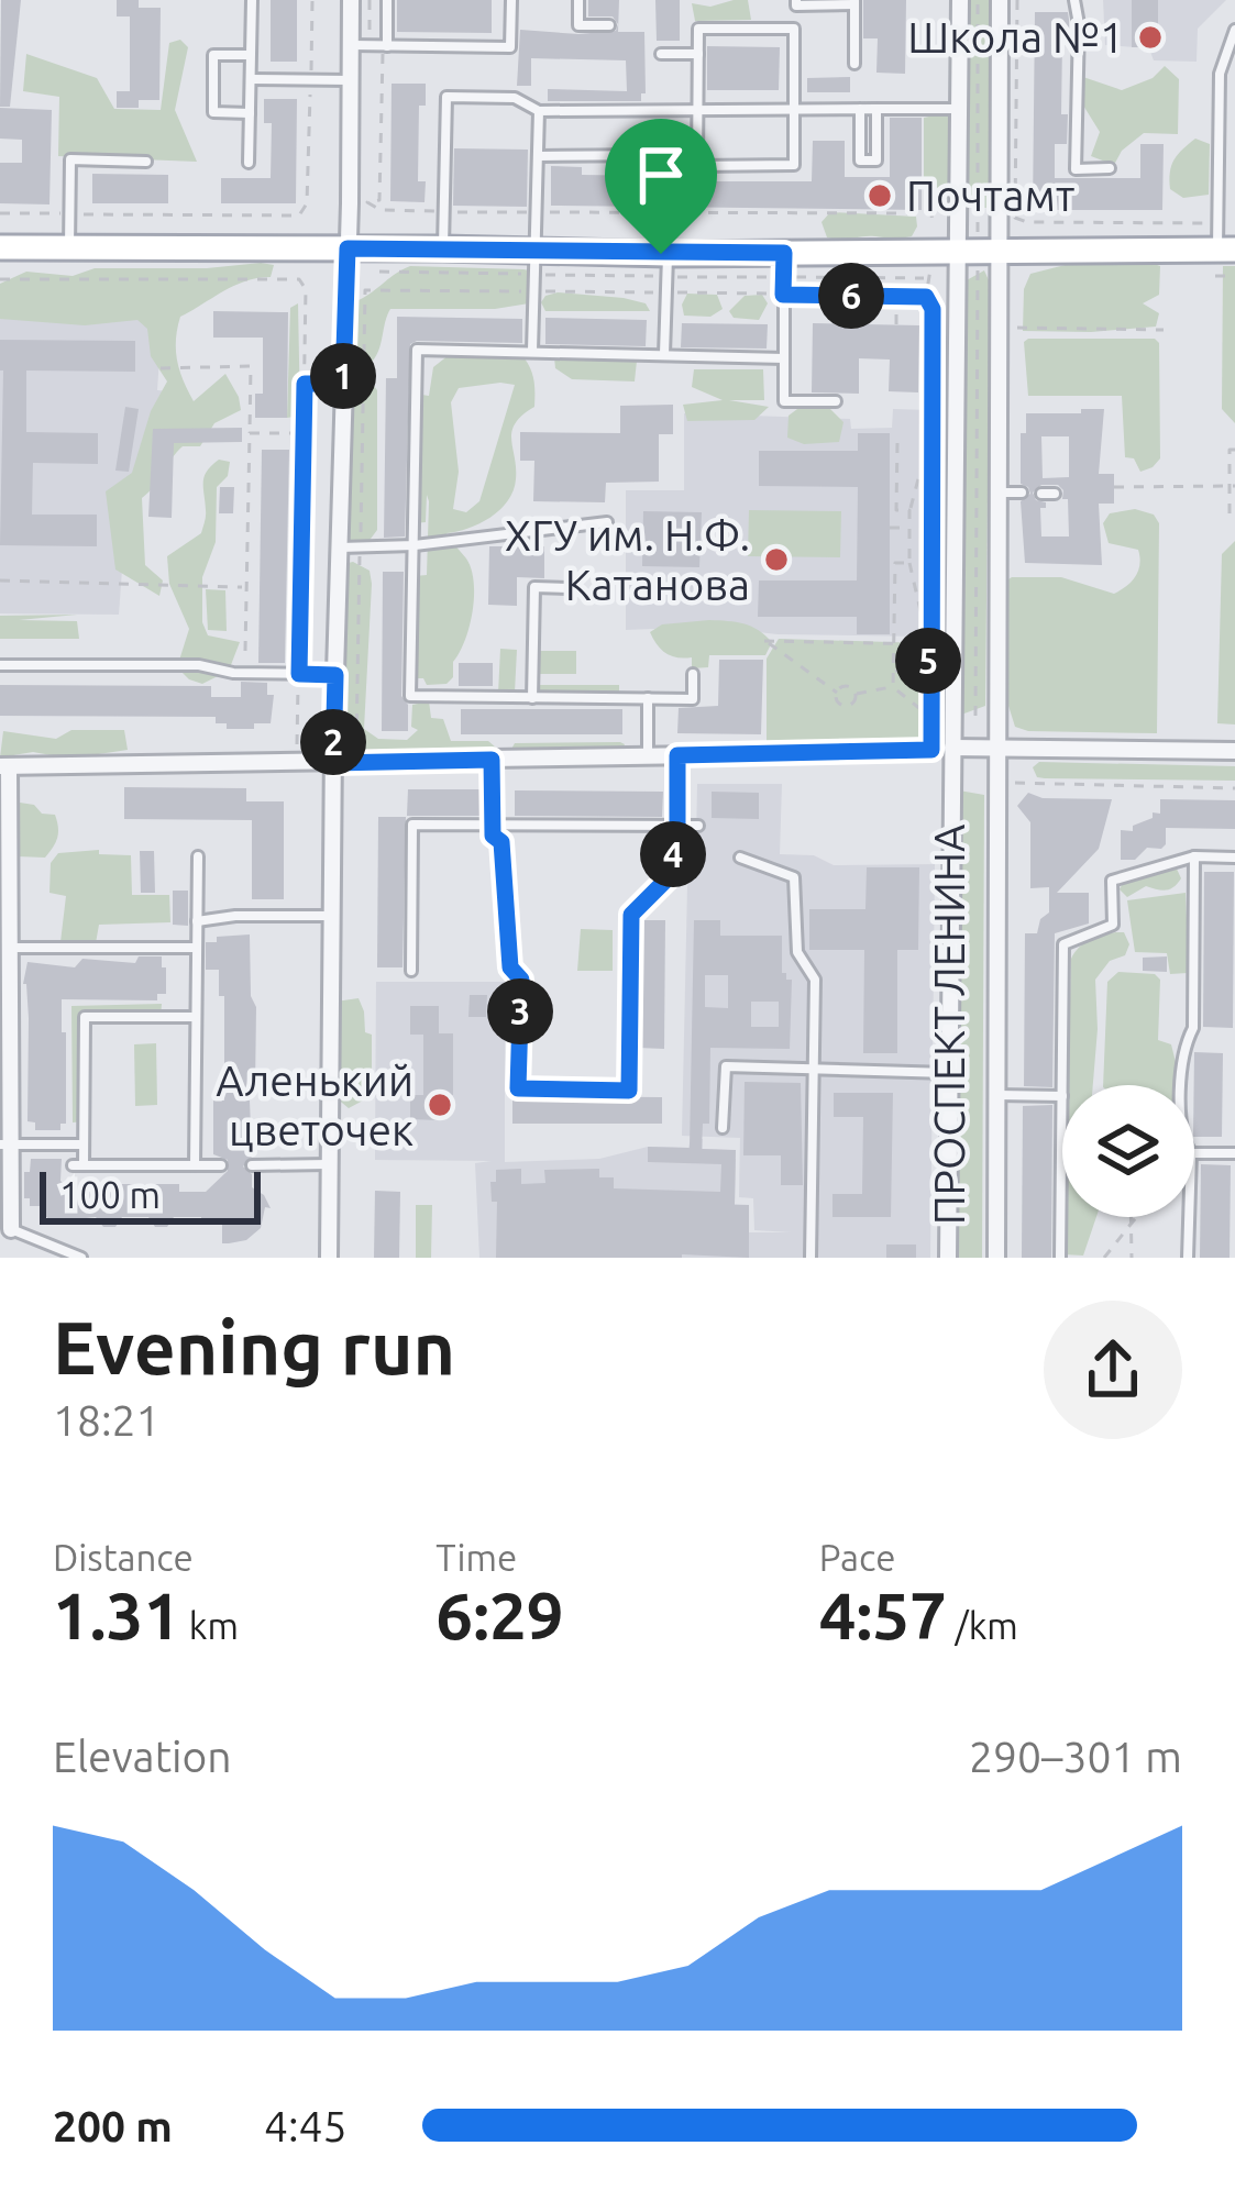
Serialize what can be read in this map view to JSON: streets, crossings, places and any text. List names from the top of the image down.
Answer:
{
  "streets": {
    "street": ["ПРОСПЕКТ ЛЕНИНА"]
  },
  "places": [
    "Школа №1",
    "Почтамт",
    "ХГУ им. Н.Ф. Катанова",
    "Аленький цветочек"
  ],
  "scale_bar": "100 m",
  "page": {
    "pins": [
      "6",
      "1",
      "5",
      "2",
      "4",
      "3"
    ],
    "scale": "100 m",
    "heading": ["Evening run", "18:21"],
    "stats": [
      ["Distance", "1.31 km"],
      ["Time", "6:29"],
      ["Pace", "4:57 /km"]
    ],
    "chart": ["Elevation", "290–301 m"],
    "list": [
      {
        "name": "200 m",
        "note": "4:45"
      }
    ]
  }
}
